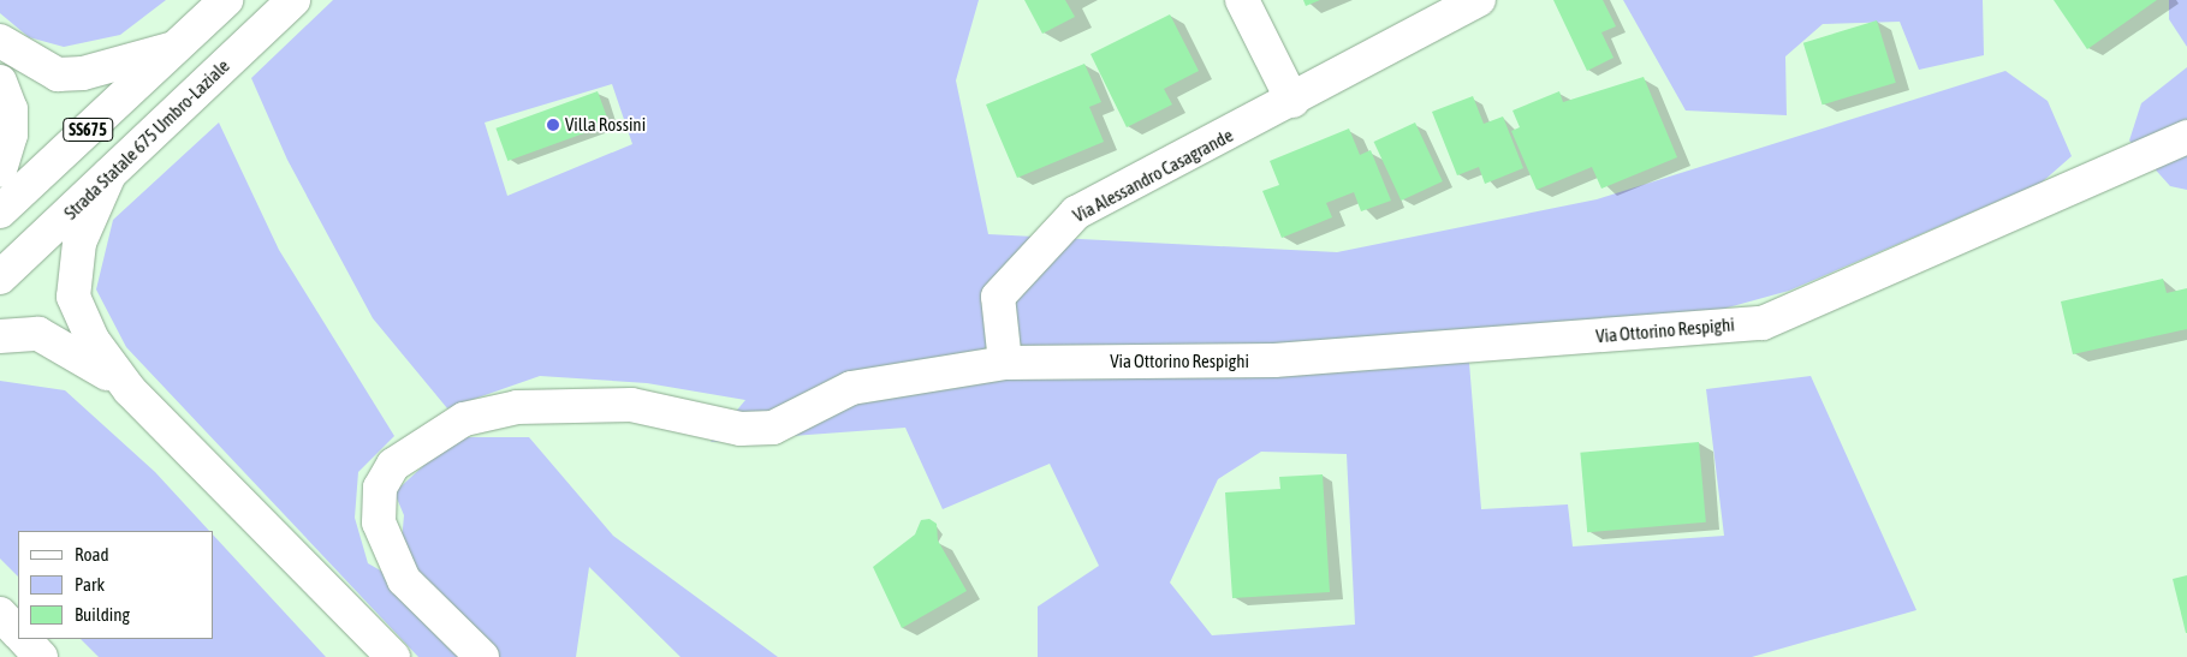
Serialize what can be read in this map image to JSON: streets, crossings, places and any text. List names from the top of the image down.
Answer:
{
  "streets": {
    "main road": [
      "SS675",
      "Strada Statale 675 Umbro-Laziale",
      "Via Alessandro Casagrande",
      "Via Ottorino Respighi"
    ]
  },
  "crossings": [
    ["Via Alessandro Casagrande", "Via Ottorino Respighi"]
  ],
  "places": ["Villa Rossini"],
  "legend": ["Road", "Park", "Building"]
}
